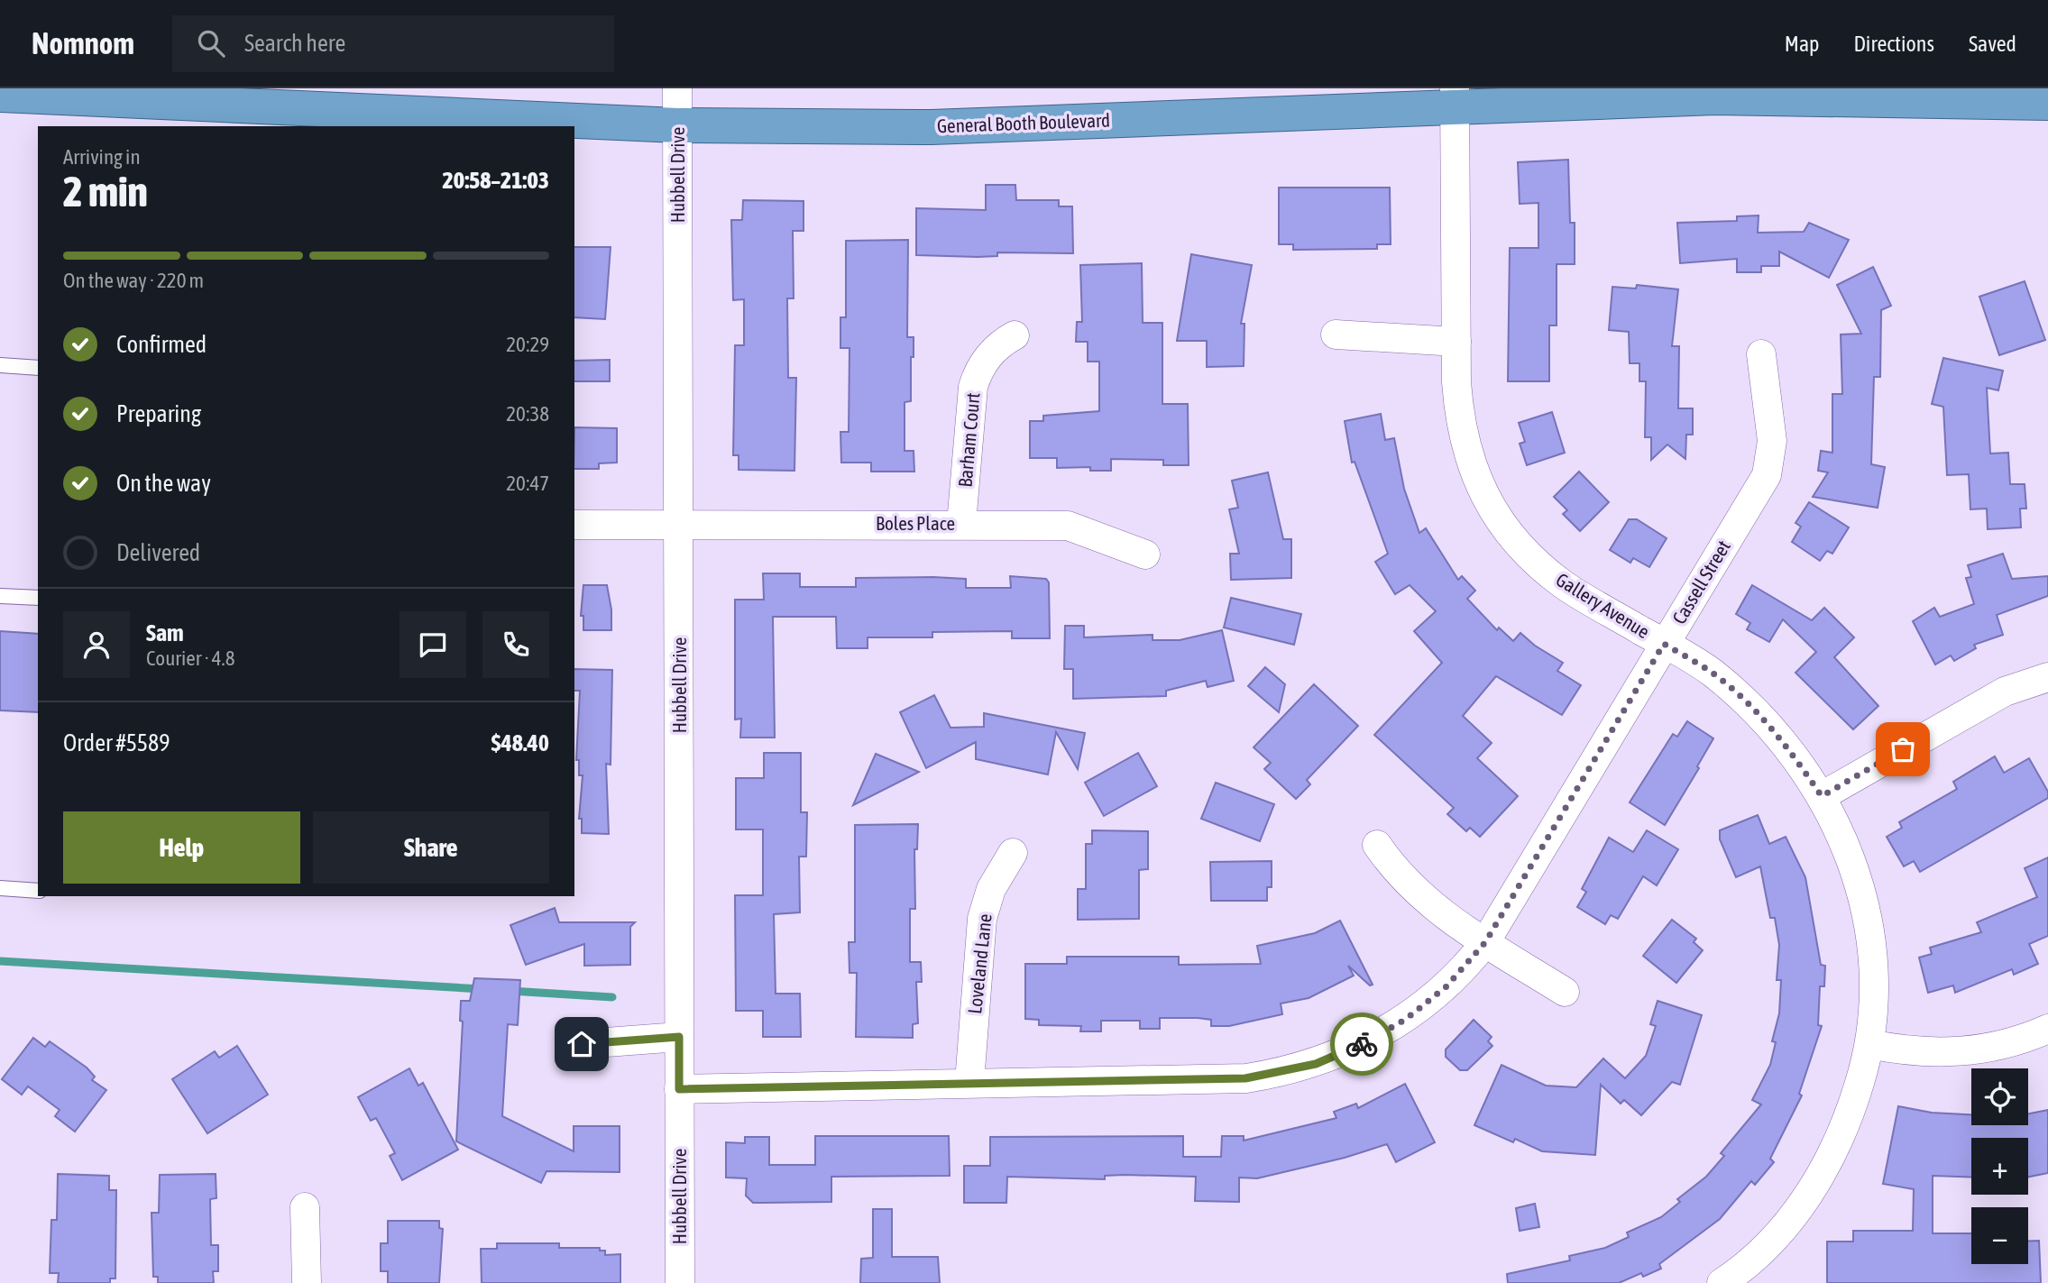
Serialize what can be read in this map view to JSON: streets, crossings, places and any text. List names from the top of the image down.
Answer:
{
  "streets": {
    "highway": ["General Booth Boulevard"],
    "street": [
      "Hubbell Drive",
      "Barham Court",
      "Boles Place",
      "Cassell Street",
      "Gallery Avenue",
      "Loveland Lane"
    ]
  },
  "crossings": [
    ["General Booth Boulevard", "Hubbell Drive"],
    ["General Booth Boulevard", "Gallery Avenue"],
    ["Hubbell Drive", "Boles Place"],
    ["Hubbell Drive", "Cassell Street"],
    ["Barham Court", "Boles Place"],
    ["Cassell Street", "Gallery Avenue"],
    ["Cassell Street", "Loveland Lane"]
  ],
  "page": {
    "header": "Nomnom",
    "search": "Search here",
    "nav": ["Map", "Directions", "Saved"],
    "heading": ["2 min", "Arriving in", "20:58–21:03"],
    "panel": [
      "Sam",
      "Courier · 4.8",
      "Order #5589",
      "$48.40"
    ],
    "bar": "On the way · 220 m",
    "list": [
      ["Confirmed", "20:29"],
      ["Preparing", "20:38"],
      ["On the way", "20:47"],
      "Delivered"
    ],
    "buttons": ["Help", "Share"],
    "map_buttons": ["+", "−"]
  }
}
